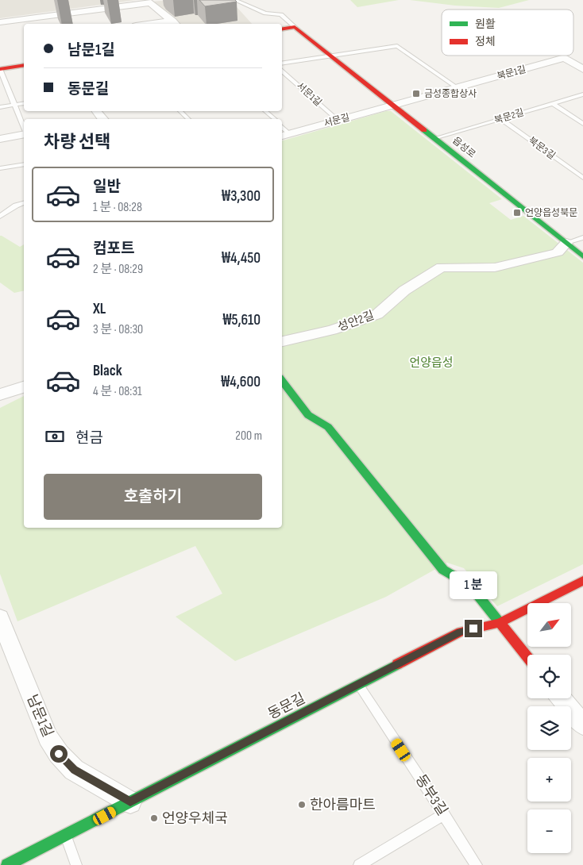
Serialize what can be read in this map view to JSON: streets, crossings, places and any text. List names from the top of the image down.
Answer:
{
  "streets": {
    "street": [
      "북문1길",
      "서문길",
      "읍성로",
      "성안2길",
      "동문길",
      "남문1길"
    ],
    "lane": [
      "서문1길",
      "북문2길",
      "북문3길",
      "동부3길"
    ]
  },
  "crossings": [
    ["북문1길", "서문길"],
    ["북문1길", "읍성로"],
    ["서문1길", "서문길"],
    ["북문2길", "읍성로"],
    ["북문2길", "북문3길"],
    ["서문길", "읍성로"],
    ["읍성로", "성안2길"],
    ["동문길", "남문1길"],
    ["동문길", "동부3길"]
  ],
  "parks": ["언양읍성"],
  "places": {
    "transit": ["금성종합상사", "언양읍성북문"],
    "other": ["한아름마트", "언양우체국"]
  },
  "legend": ["원활", "정체"],
  "north": "top right",
  "page": {
    "banner": ["남문1길", "동문길"],
    "heading": "차량 선택",
    "list": [
      {
        "name": "일반",
        "note": "1 분 · 08:28",
        "value": "₩3,300"
      },
      {
        "name": "컴포트",
        "note": "2 분 · 08:29",
        "value": "₩4,450"
      },
      {
        "name": "XL",
        "note": "3 분 · 08:30",
        "value": "₩5,610"
      },
      {
        "name": "Black",
        "note": "4 분 · 08:31",
        "value": "₩4,600"
      }
    ],
    "pay": ["현금", "200 m"],
    "buttons": "호출하기",
    "bubble": "1 분",
    "map_buttons": ["+", "−"]
  }
}
